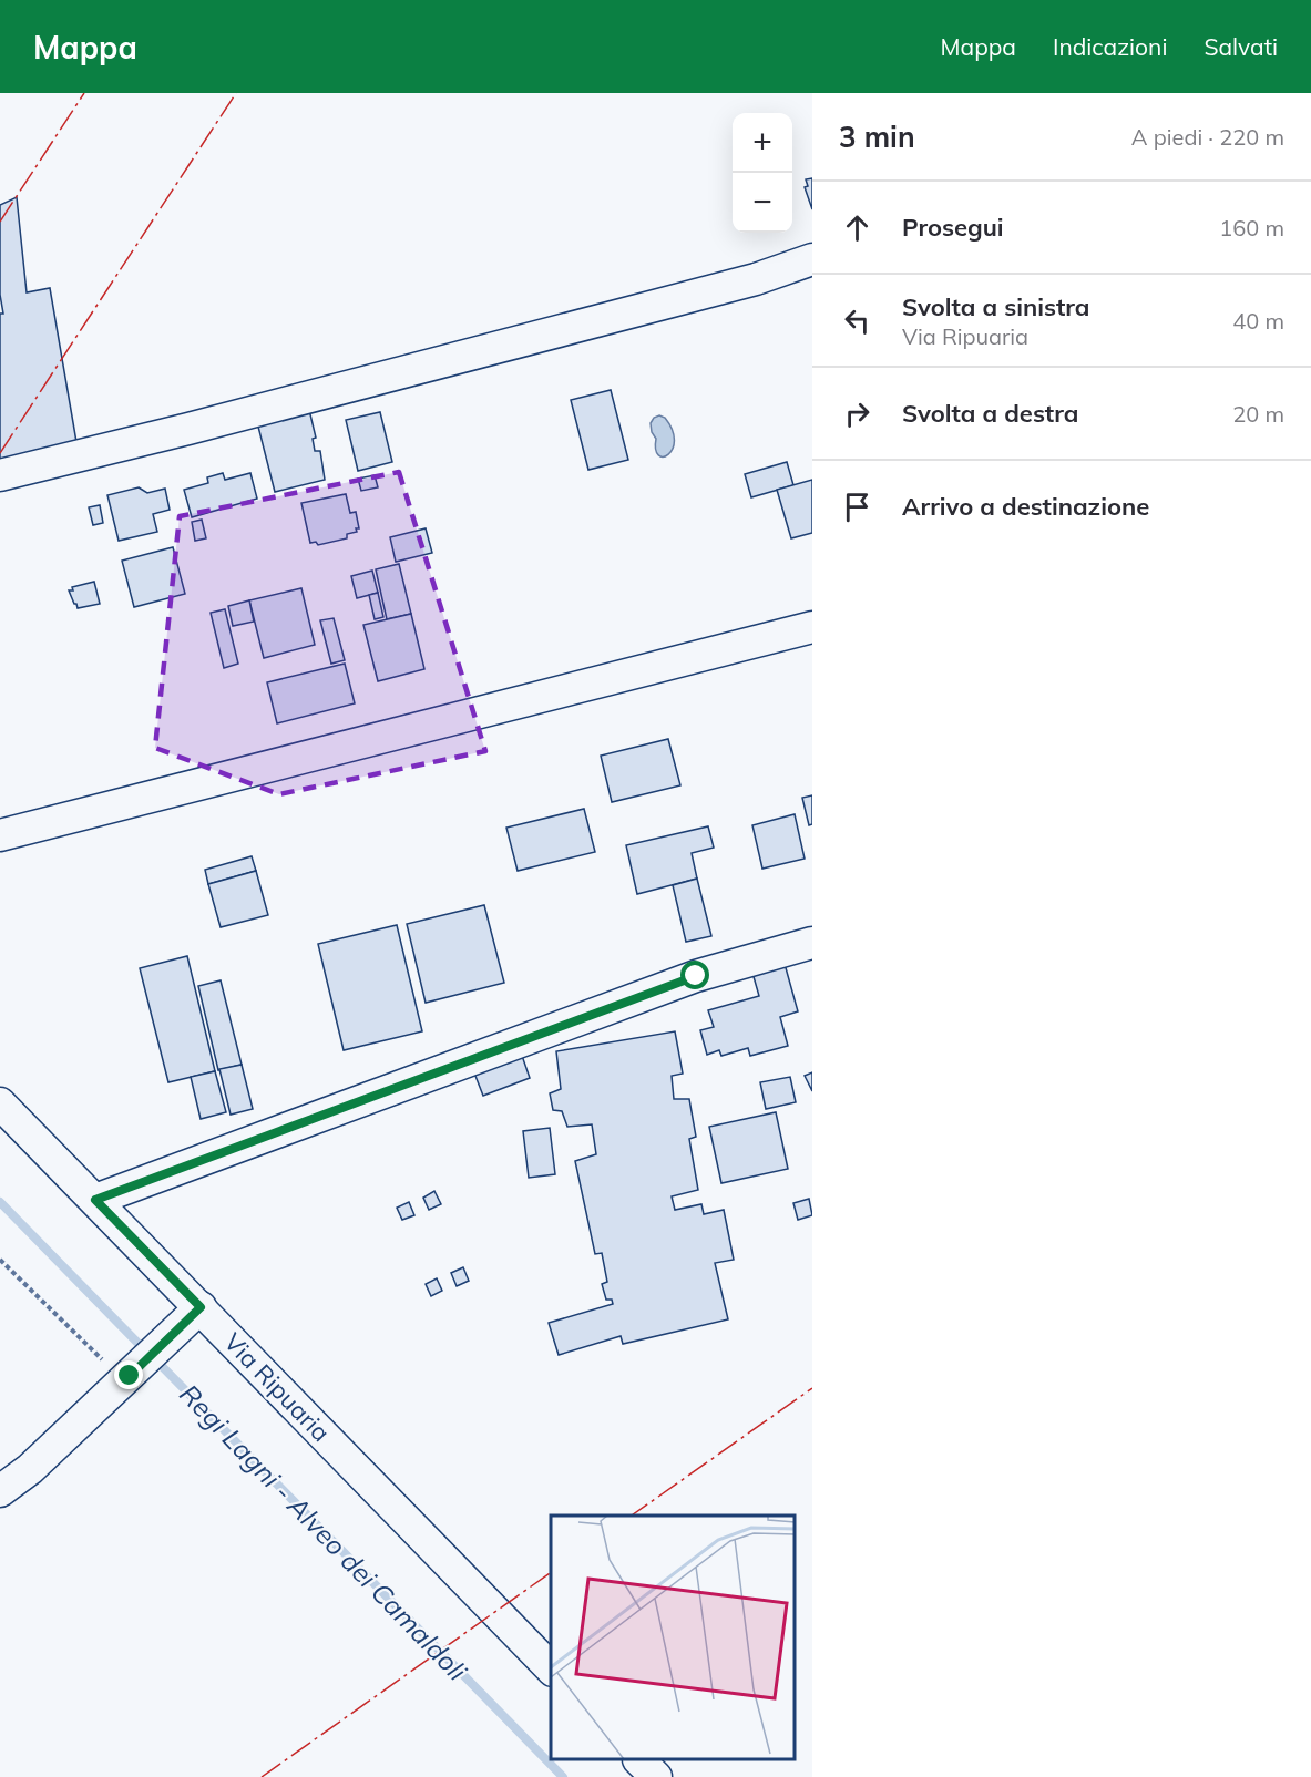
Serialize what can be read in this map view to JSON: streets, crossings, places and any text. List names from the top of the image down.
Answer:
{
  "streets": {
    "street": ["Via Ripuaria"]
  },
  "water": ["Regi Lagni - Alveo dei Camaldoli"],
  "page": {
    "header": "Mappa",
    "nav": ["Mappa", "Indicazioni", "Salvati"],
    "heading": ["3 min", "A piedi · 220 m"],
    "map_buttons": ["+", "−"],
    "list": [
      ["Prosegui", "160 m"],
      ["Svolta a sinistra", "Via Ripuaria", "40 m"],
      ["Svolta a destra", "20 m"],
      "Arrivo a destinazione"
    ]
  }
}
